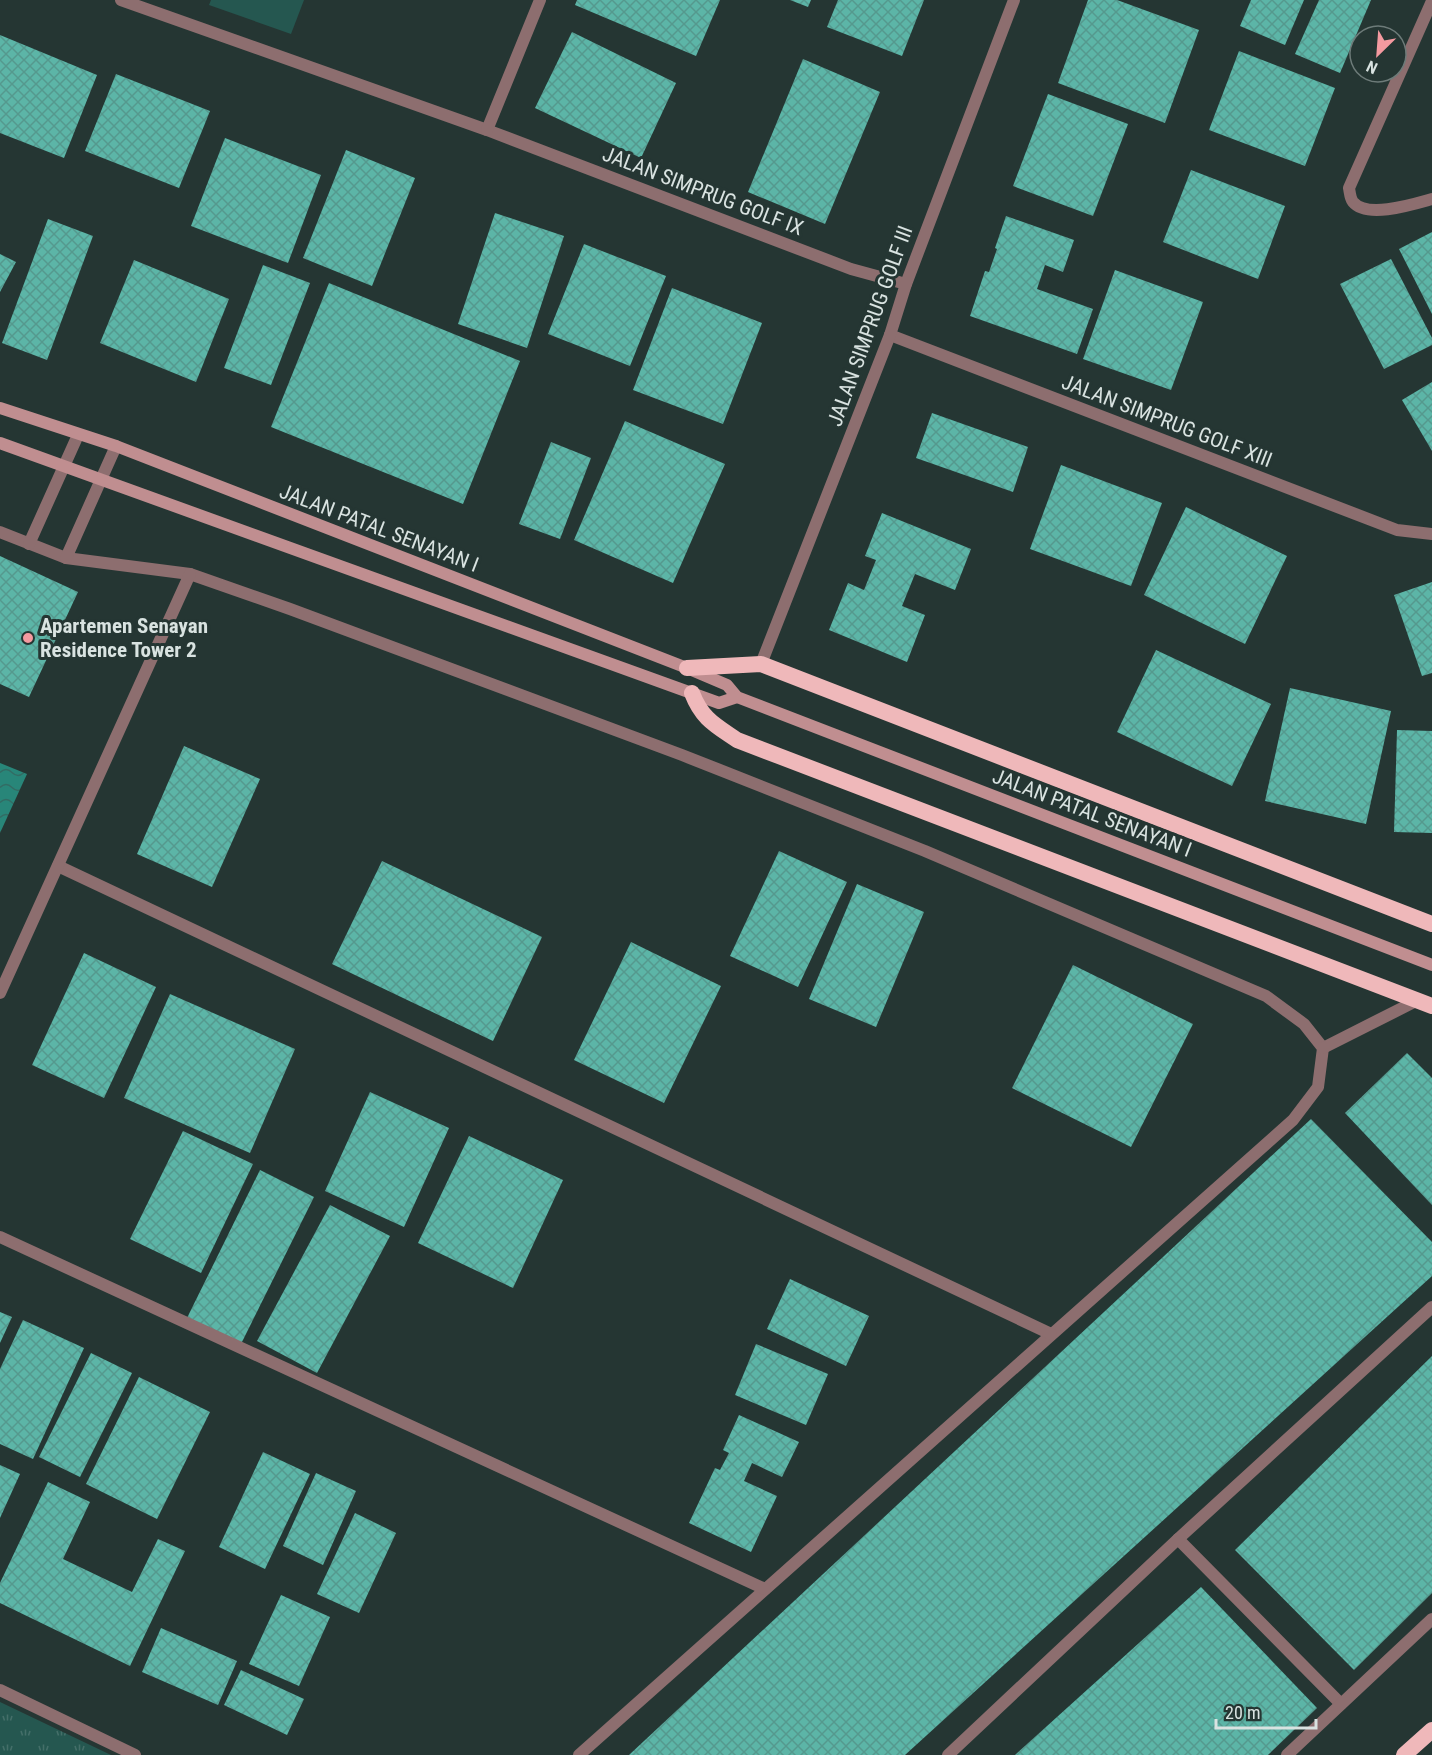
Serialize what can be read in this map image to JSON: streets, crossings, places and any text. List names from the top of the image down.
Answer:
{
  "streets": {
    "main road": ["JALAN PATAL SENAYAN I"],
    "street": ["JALAN SIMPRUG GOLF IX", "JALAN SIMPRUG GOLF III", "JALAN SIMPRUG GOLF XIII"]
  },
  "crossings": [
    ["JALAN SIMPRUG GOLF IX", "JALAN SIMPRUG GOLF III"],
    ["JALAN SIMPRUG GOLF III", "JALAN SIMPRUG GOLF XIII"]
  ],
  "places": ["Apartemen Senayan Residence Tower 2"],
  "scale_bar": "20 m",
  "north": "bottom left"
}
